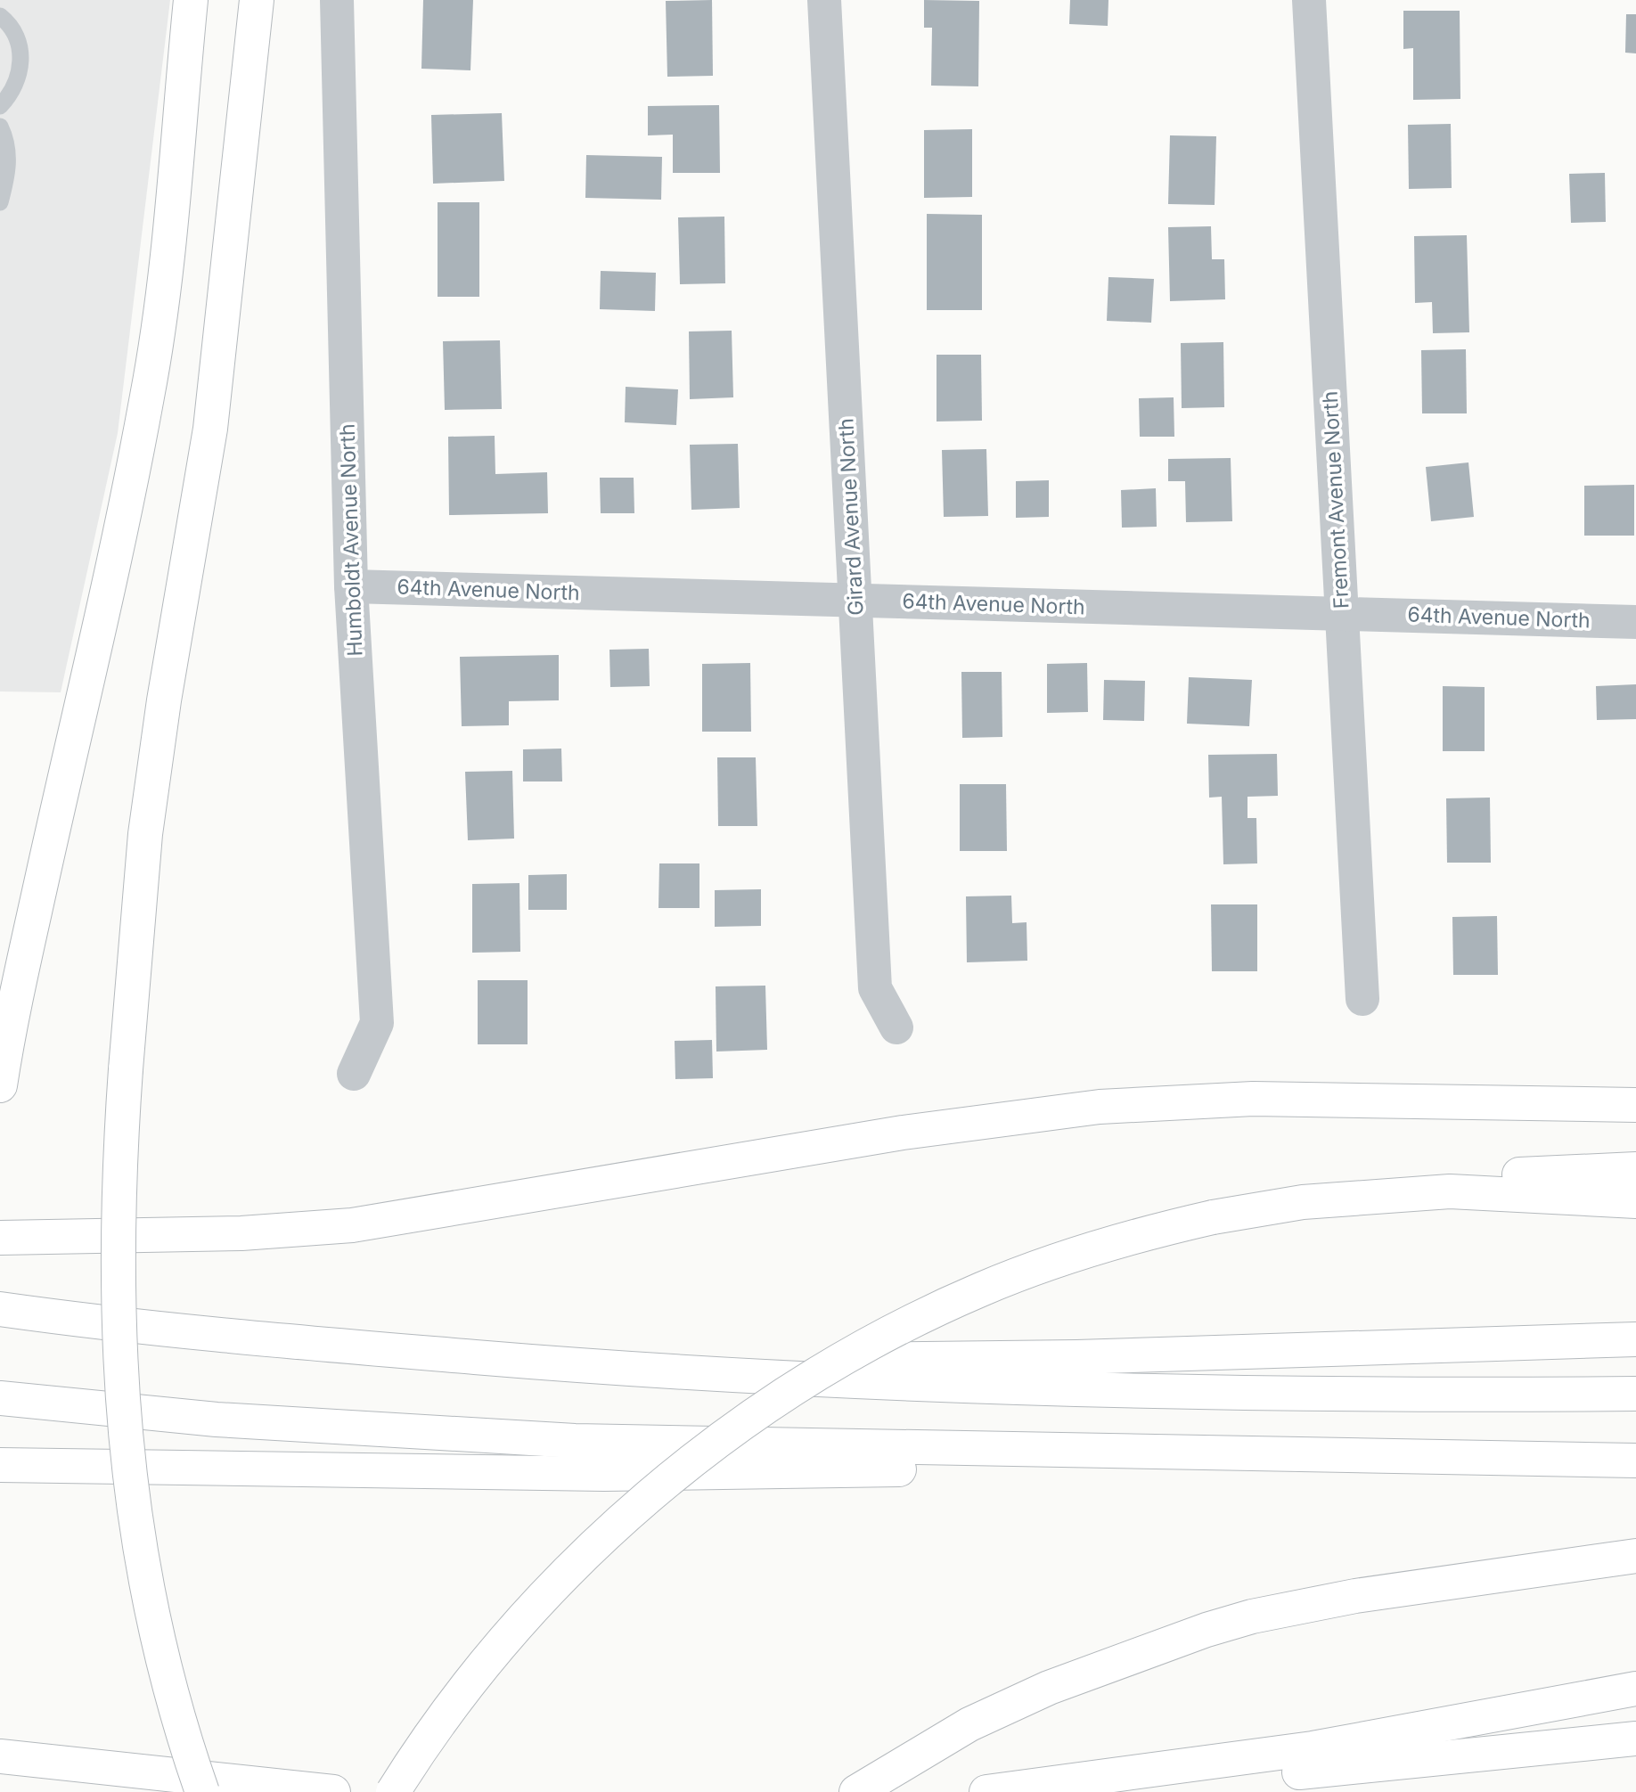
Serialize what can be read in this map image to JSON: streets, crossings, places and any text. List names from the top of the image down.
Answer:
{
  "streets": {
    "street": [
      "Fremont Avenue North",
      "Girard Avenue North",
      "Humboldt Avenue North",
      "64th Avenue North"
    ]
  },
  "crossings": [
    ["Fremont Avenue North", "64th Avenue North"],
    ["Girard Avenue North", "64th Avenue North"],
    ["Humboldt Avenue North", "64th Avenue North"]
  ]
}
